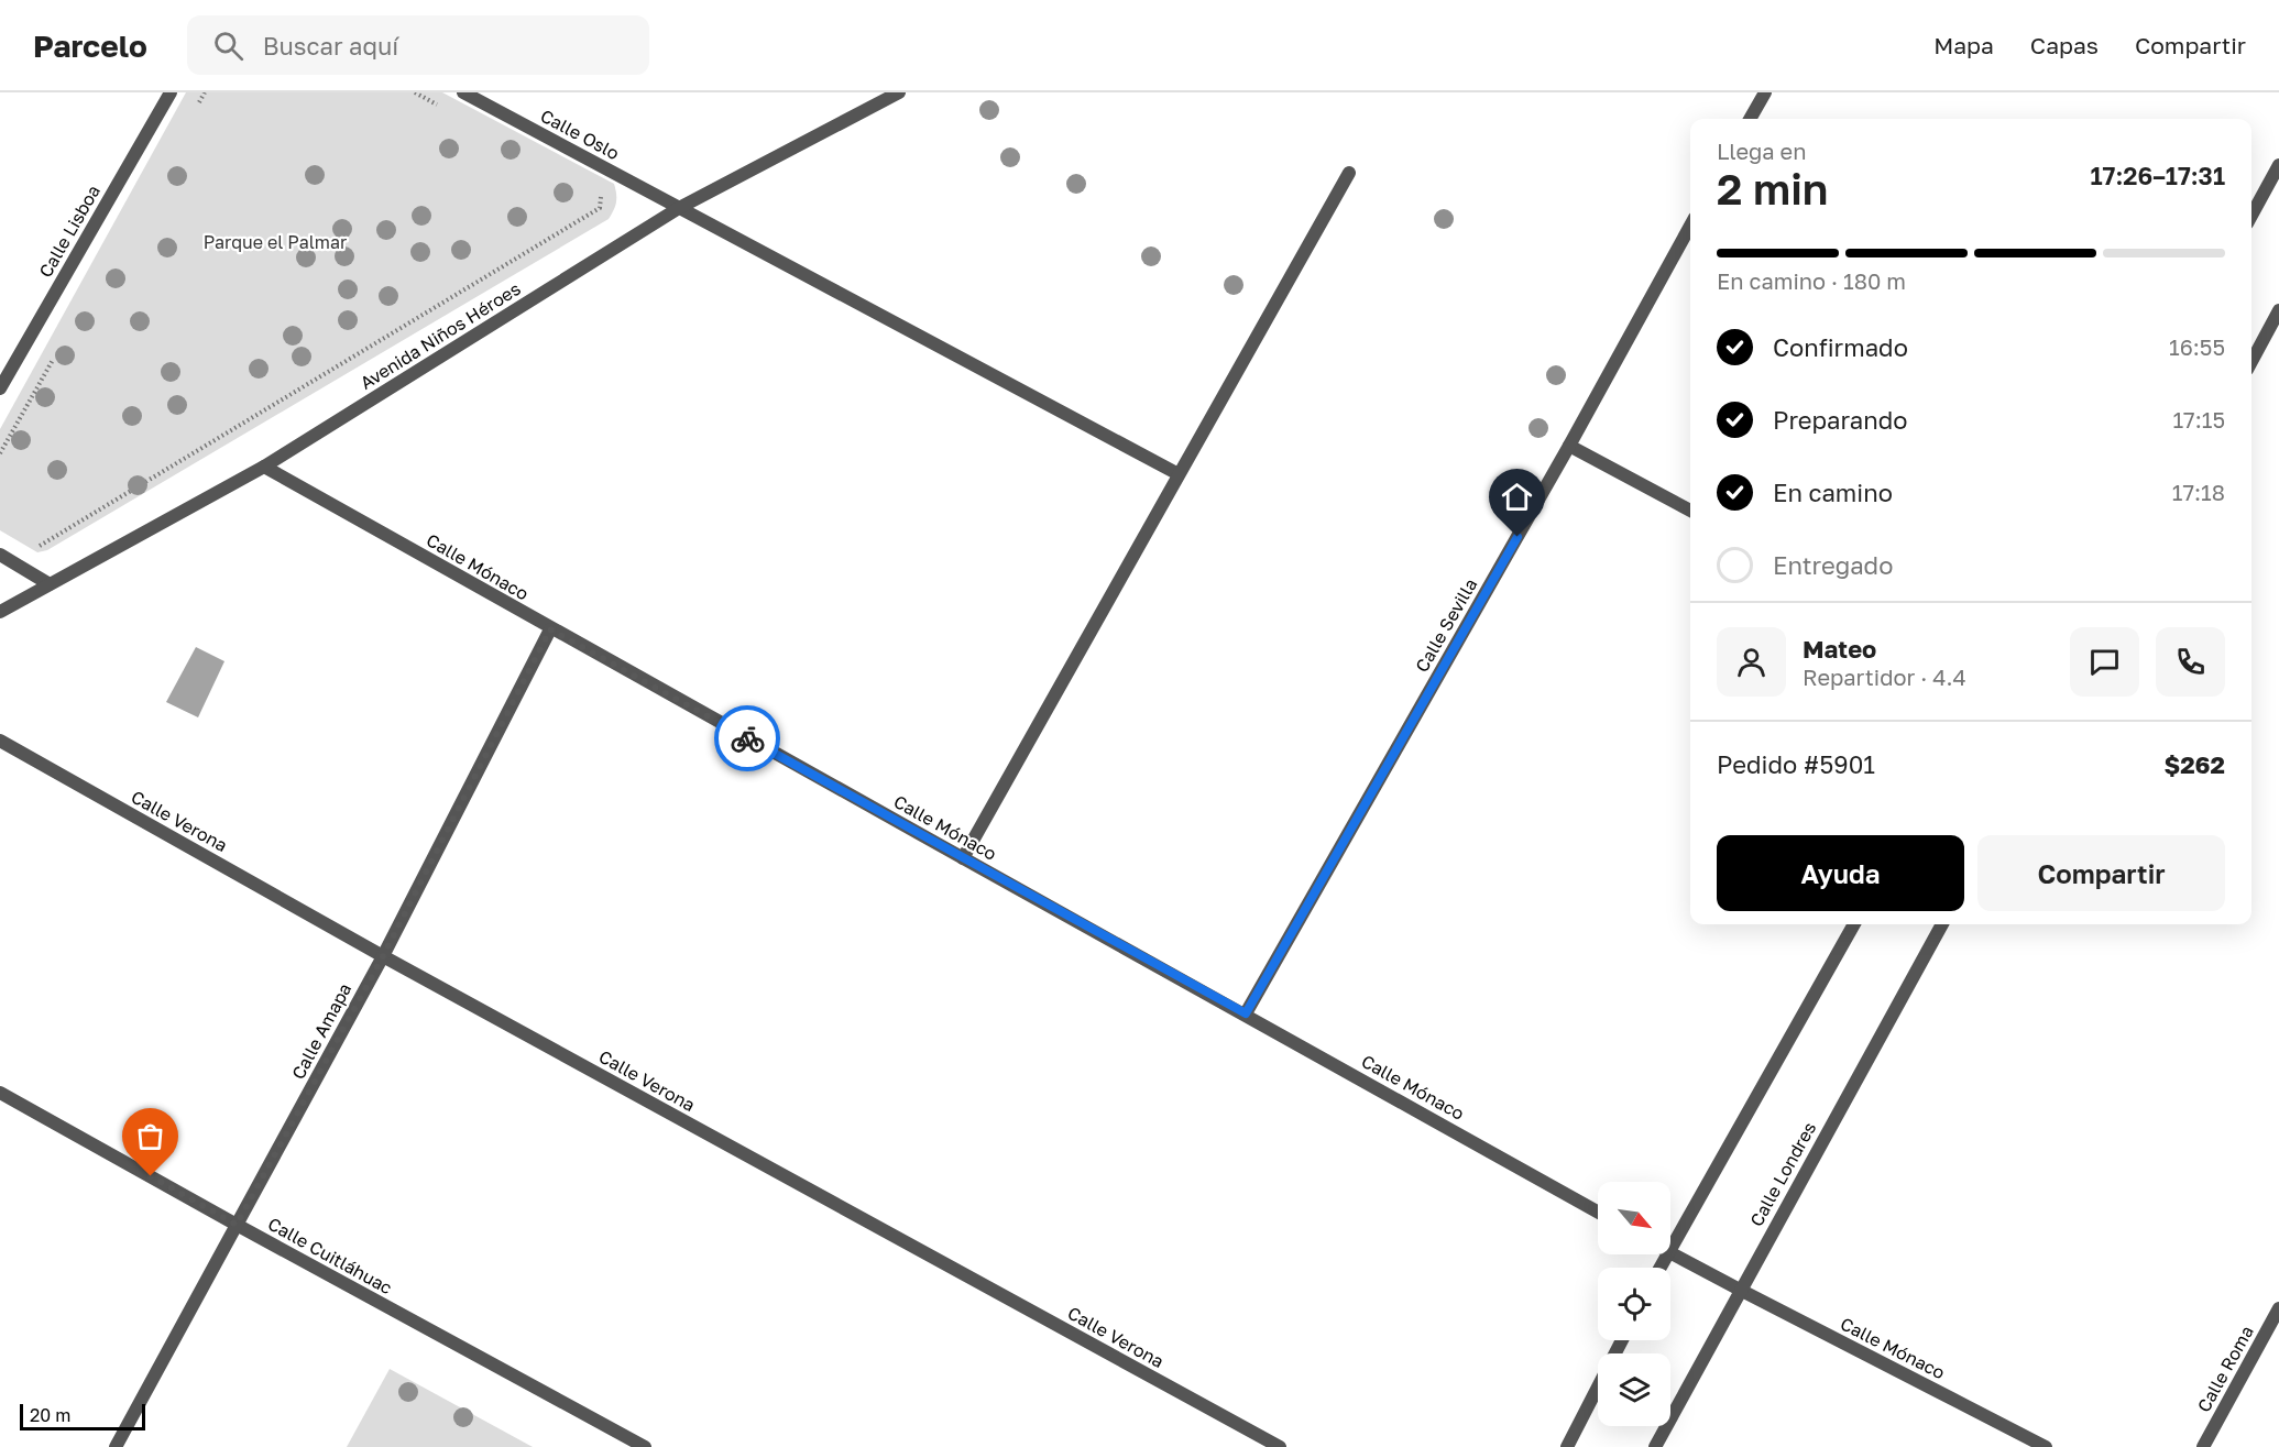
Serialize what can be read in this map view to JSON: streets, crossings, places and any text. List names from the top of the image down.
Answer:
{
  "streets": {
    "street": [
      "Calle Oslo",
      "Calle Lisboa",
      "Avenida Niños Héroes",
      "Calle Mónaco",
      "Calle Sevilla",
      "Calle Verona",
      "Calle Amapa",
      "Calle Londres",
      "Calle Cuitláhuac",
      "Calle Roma"
    ]
  },
  "crossings": [
    ["Calle Oslo", "Avenida Niños Héroes"],
    ["Avenida Niños Héroes", "Calle Mónaco"],
    ["Calle Mónaco", "Calle Sevilla"],
    ["Calle Mónaco", "Calle Amapa"],
    ["Calle Mónaco", "Calle Londres"],
    ["Calle Verona", "Calle Amapa"],
    ["Calle Amapa", "Calle Cuitláhuac"]
  ],
  "parks": ["Parque el Palmar"],
  "scale_bar": "20 m",
  "north": "bottom right",
  "page": {
    "header": "Parcelo",
    "search": "Buscar aquí",
    "nav": ["Mapa", "Capas", "Compartir"],
    "heading": ["2 min", "Llega en", "17:26–17:31"],
    "panel": [
      "Mateo",
      "Repartidor · 4.4",
      "Pedido #5901",
      "$262"
    ],
    "bar": "En camino · 180 m",
    "list": [
      ["Confirmado", "16:55"],
      ["Preparando", "17:15"],
      ["En camino", "17:18"],
      "Entregado"
    ],
    "buttons": ["Ayuda", "Compartir"],
    "scale": "20 m"
  }
}
